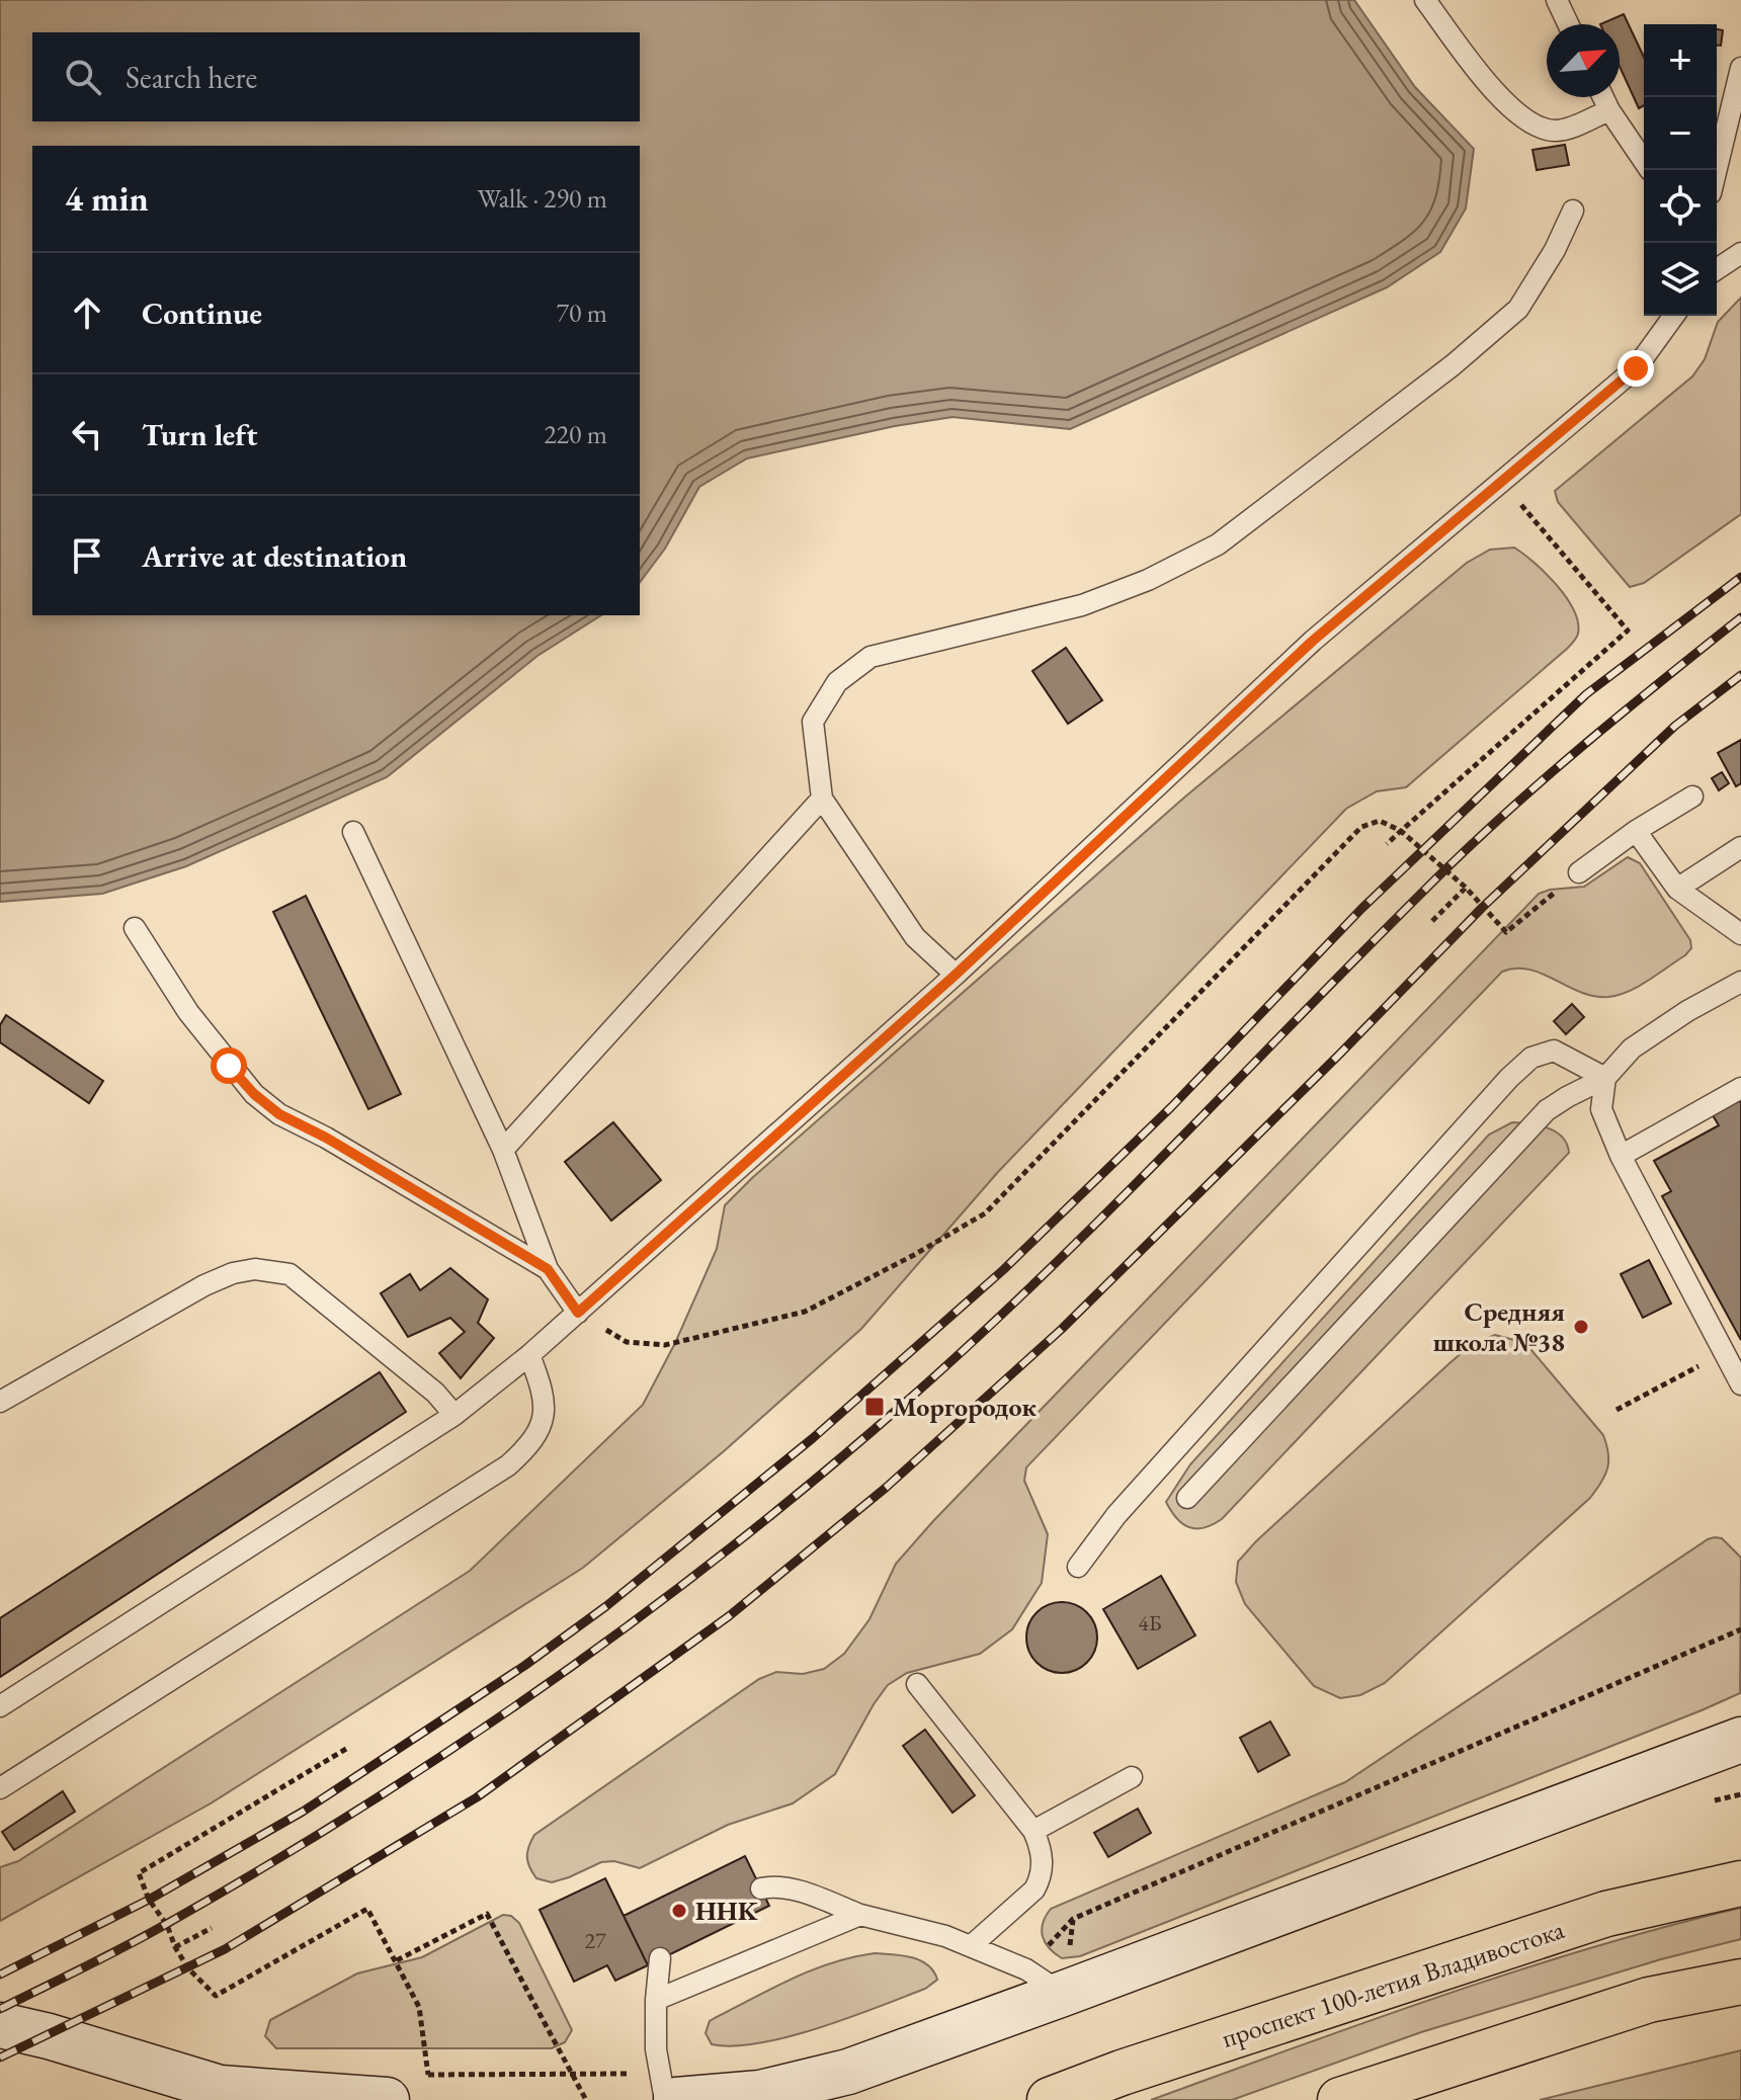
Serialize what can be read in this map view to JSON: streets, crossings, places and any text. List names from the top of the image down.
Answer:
{
  "streets": {
    "highway": ["проспект 100-летия Владивостока"]
  },
  "places": {
    "other": ["Средняя школа №38", "HHK"],
    "transit": ["Моргородок"]
  },
  "house_numbers": ["4Б", "27"],
  "north": "top right",
  "page": {
    "map_buttons": ["+", "−"],
    "search": "Search here",
    "heading": ["4 min", "Walk · 290 m"],
    "list": [
      ["Continue", "70 m"],
      ["Turn left", "220 m"],
      "Arrive at destination"
    ]
  }
}
